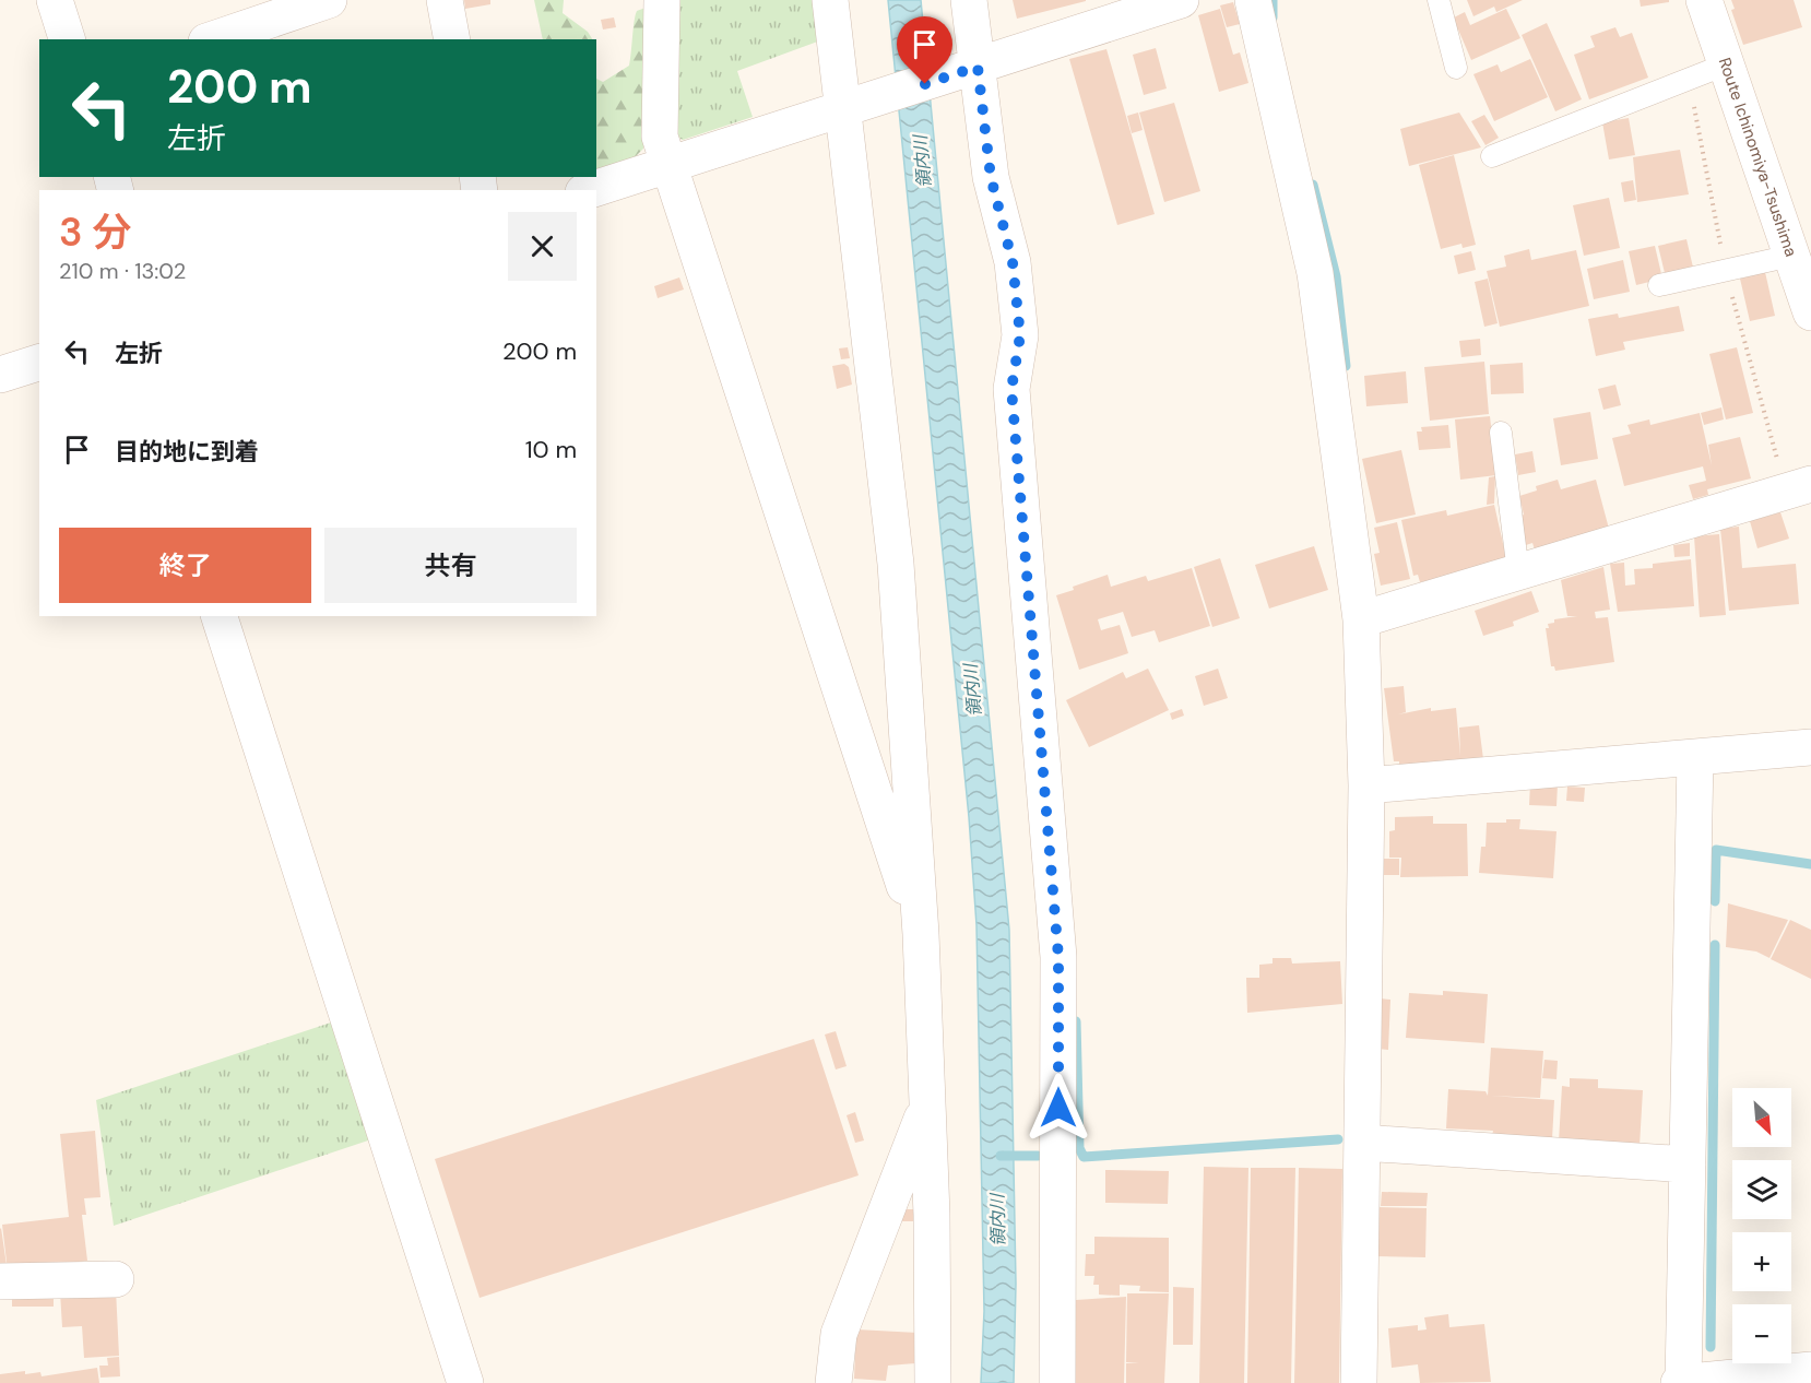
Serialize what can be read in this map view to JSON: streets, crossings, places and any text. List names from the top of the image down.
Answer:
{
  "streets": {
    "street": ["Route Ichinomiya-Tsushima"]
  },
  "water": ["領内川"],
  "north": "bottom right",
  "page": {
    "turn": ["200 m", "左折"],
    "heading": ["3 分", "210 m · 13:02"],
    "list": [
      {
        "name": "左折",
        "value": "200 m"
      },
      {
        "name": "目的地に到着",
        "value": "10 m"
      }
    ],
    "buttons": ["終了", "共有"],
    "map_buttons": ["+", "−"]
  }
}
